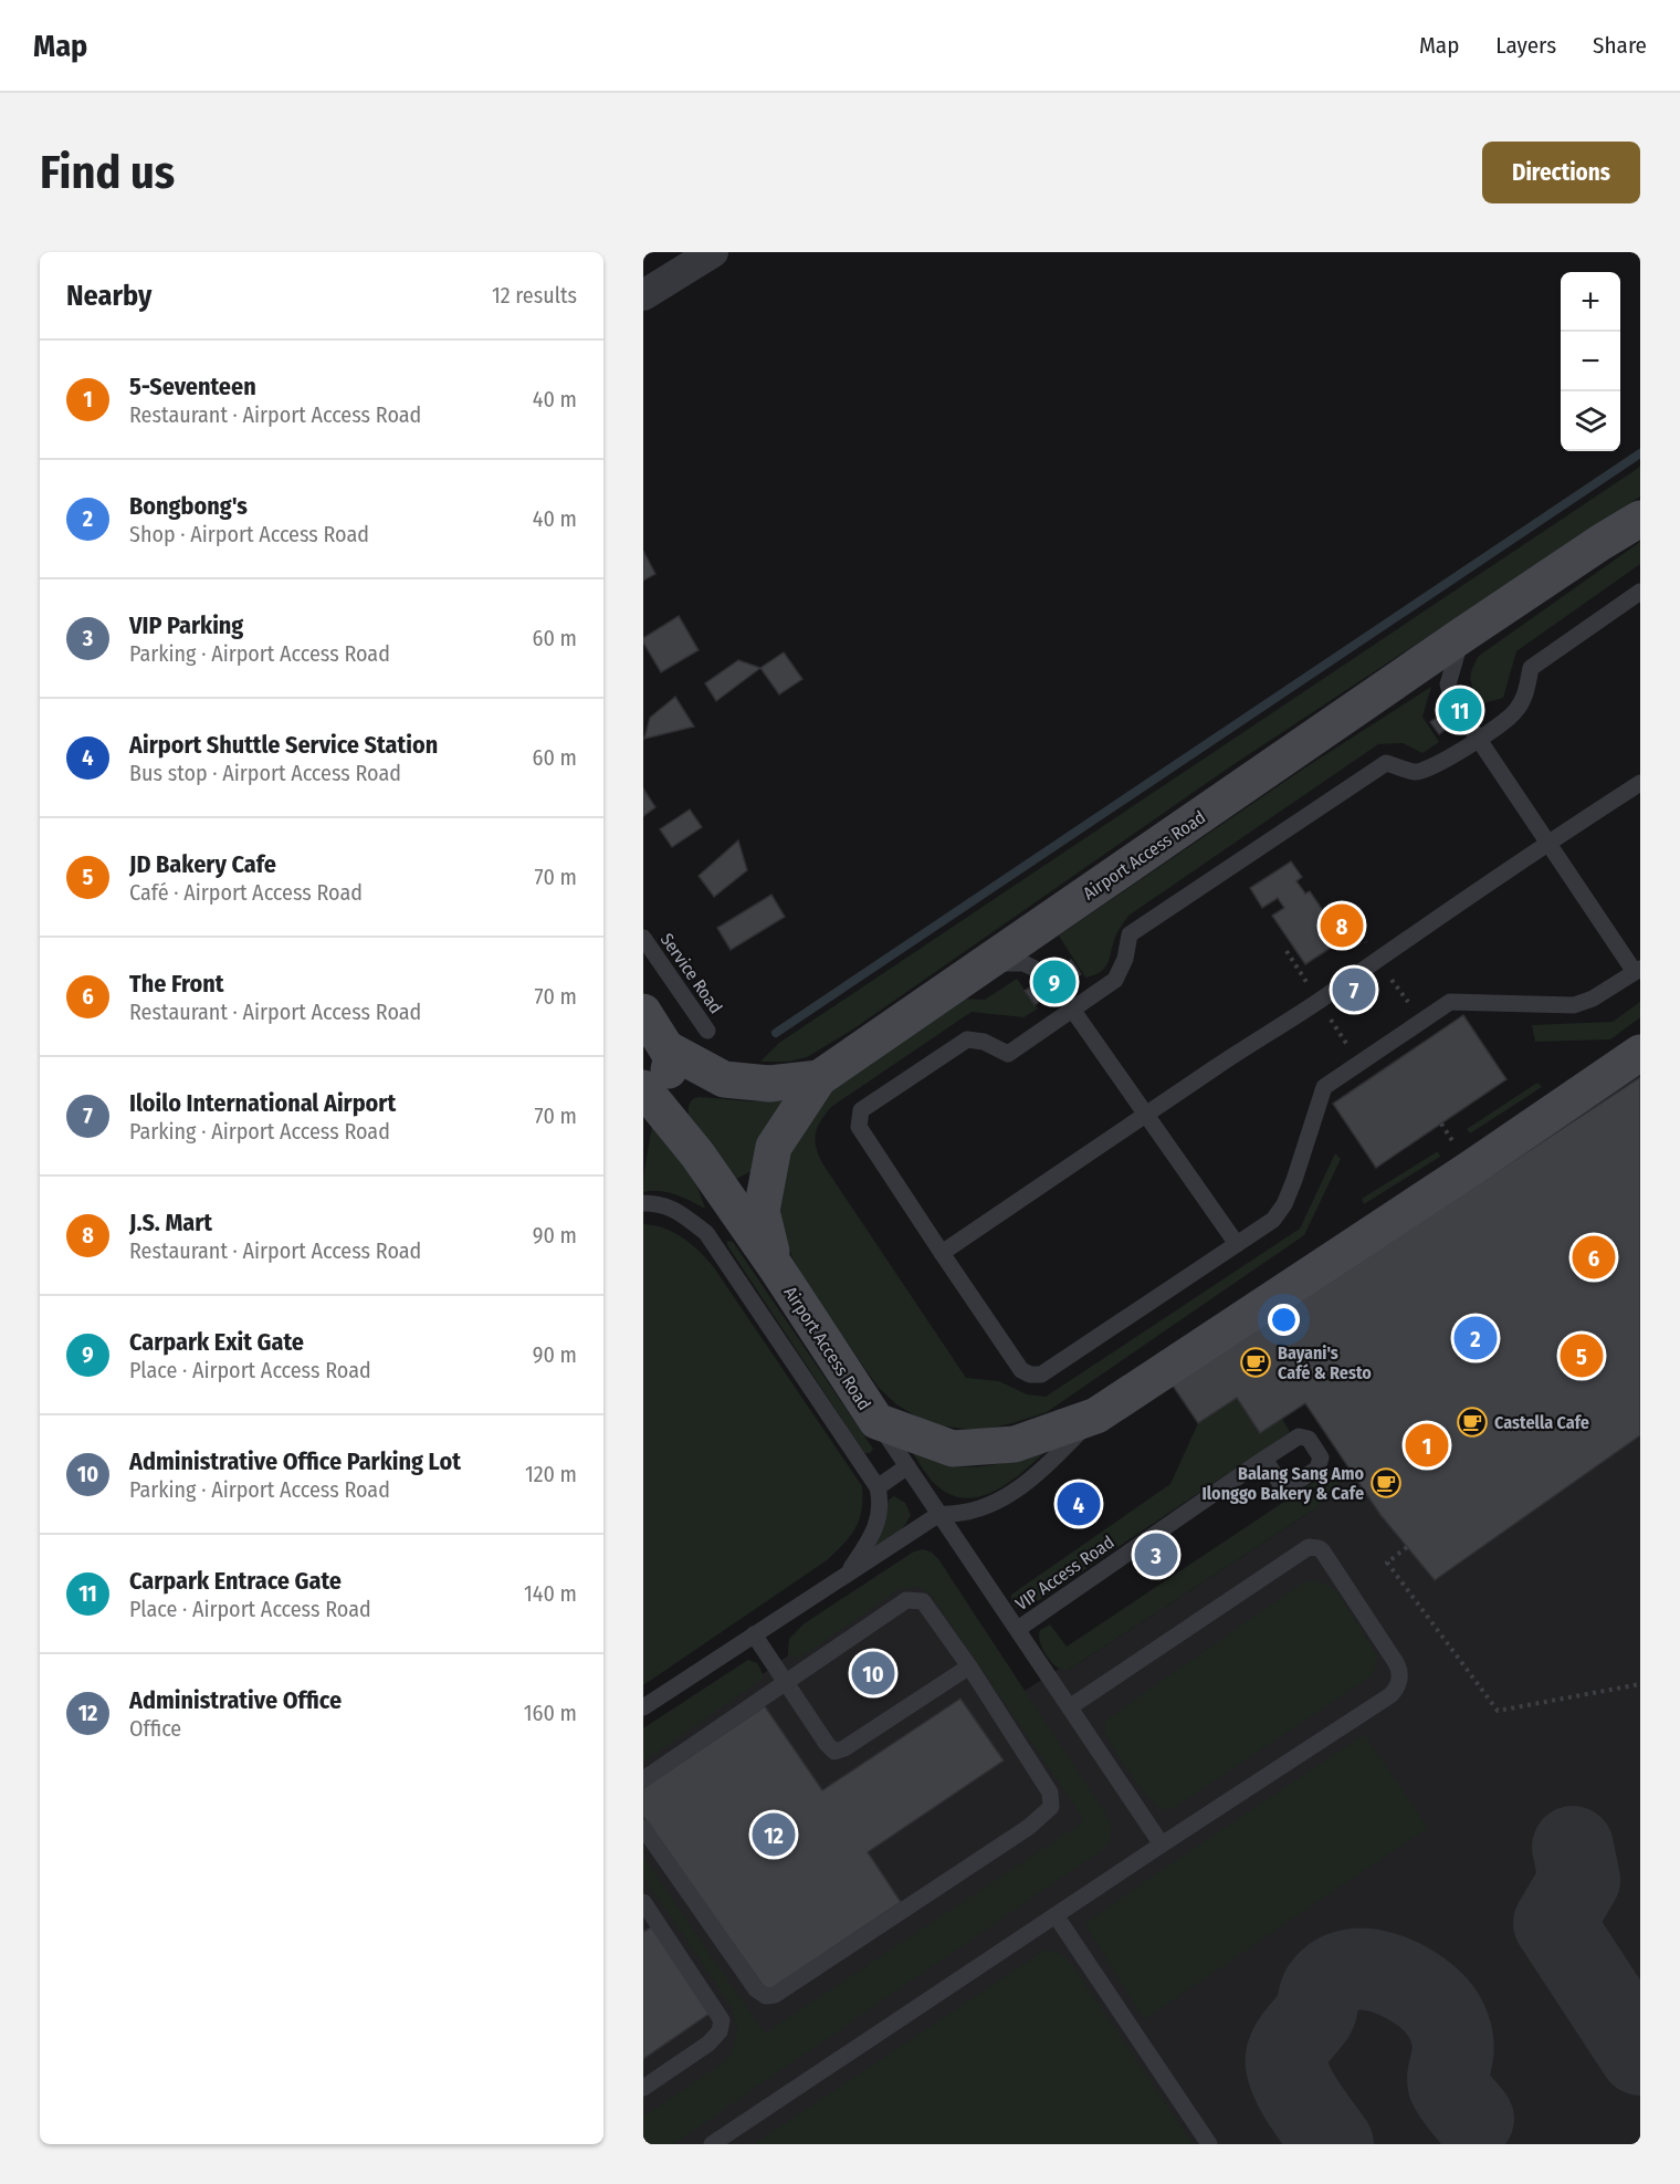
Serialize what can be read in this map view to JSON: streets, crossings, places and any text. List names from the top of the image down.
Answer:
{
  "streets": {
    "main road": ["Airport Access Road"],
    "lane": ["Service Road", "VIP Access Road"]
  },
  "places": {
    "cafe": ["Bayani's Café & Resto", "Castella Cafe", "Balang Sang Amo Ilonggo Bakery & Cafe"]
  },
  "page": {
    "header": "Map",
    "nav": ["Map", "Layers", "Share"],
    "buttons": "Directions",
    "title": "Find us",
    "heading": ["Nearby", "12 results"],
    "map_buttons": ["+", "−"],
    "list": [
      {
        "mark": "1",
        "name": "5-Seventeen",
        "note": "Restaurant · Airport Access Road",
        "value": "40 m"
      },
      {
        "mark": "2",
        "name": "Bongbong's",
        "note": "Shop · Airport Access Road",
        "value": "40 m"
      },
      {
        "mark": "3",
        "name": "VIP Parking",
        "note": "Parking · Airport Access Road",
        "value": "60 m"
      },
      {
        "mark": "4",
        "name": "Airport Shuttle Service Station",
        "note": "Bus stop · Airport Access Road",
        "value": "60 m"
      },
      {
        "mark": "5",
        "name": "JD Bakery Cafe",
        "note": "Café · Airport Access Road",
        "value": "70 m"
      },
      {
        "mark": "6",
        "name": "The Front",
        "note": "Restaurant · Airport Access Road",
        "value": "70 m"
      },
      {
        "mark": "7",
        "name": "Iloilo International Airport",
        "note": "Parking · Airport Access Road",
        "value": "70 m"
      },
      {
        "mark": "8",
        "name": "J.S. Mart",
        "note": "Restaurant · Airport Access Road",
        "value": "90 m"
      },
      {
        "mark": "9",
        "name": "Carpark Exit Gate",
        "note": "Place · Airport Access Road",
        "value": "90 m"
      },
      {
        "mark": "10",
        "name": "Administrative Office Parking Lot",
        "note": "Parking · Airport Access Road",
        "value": "120 m"
      },
      {
        "mark": "11",
        "name": "Carpark Entrace Gate",
        "note": "Place · Airport Access Road",
        "value": "140 m"
      },
      {
        "mark": "12",
        "name": "Administrative Office",
        "note": "Office",
        "value": "160 m"
      }
    ],
    "pins": [
      "11",
      "8",
      "9",
      "7",
      "6",
      "2",
      "5",
      "1",
      "4",
      "3",
      "10",
      "12"
    ]
  }
}
